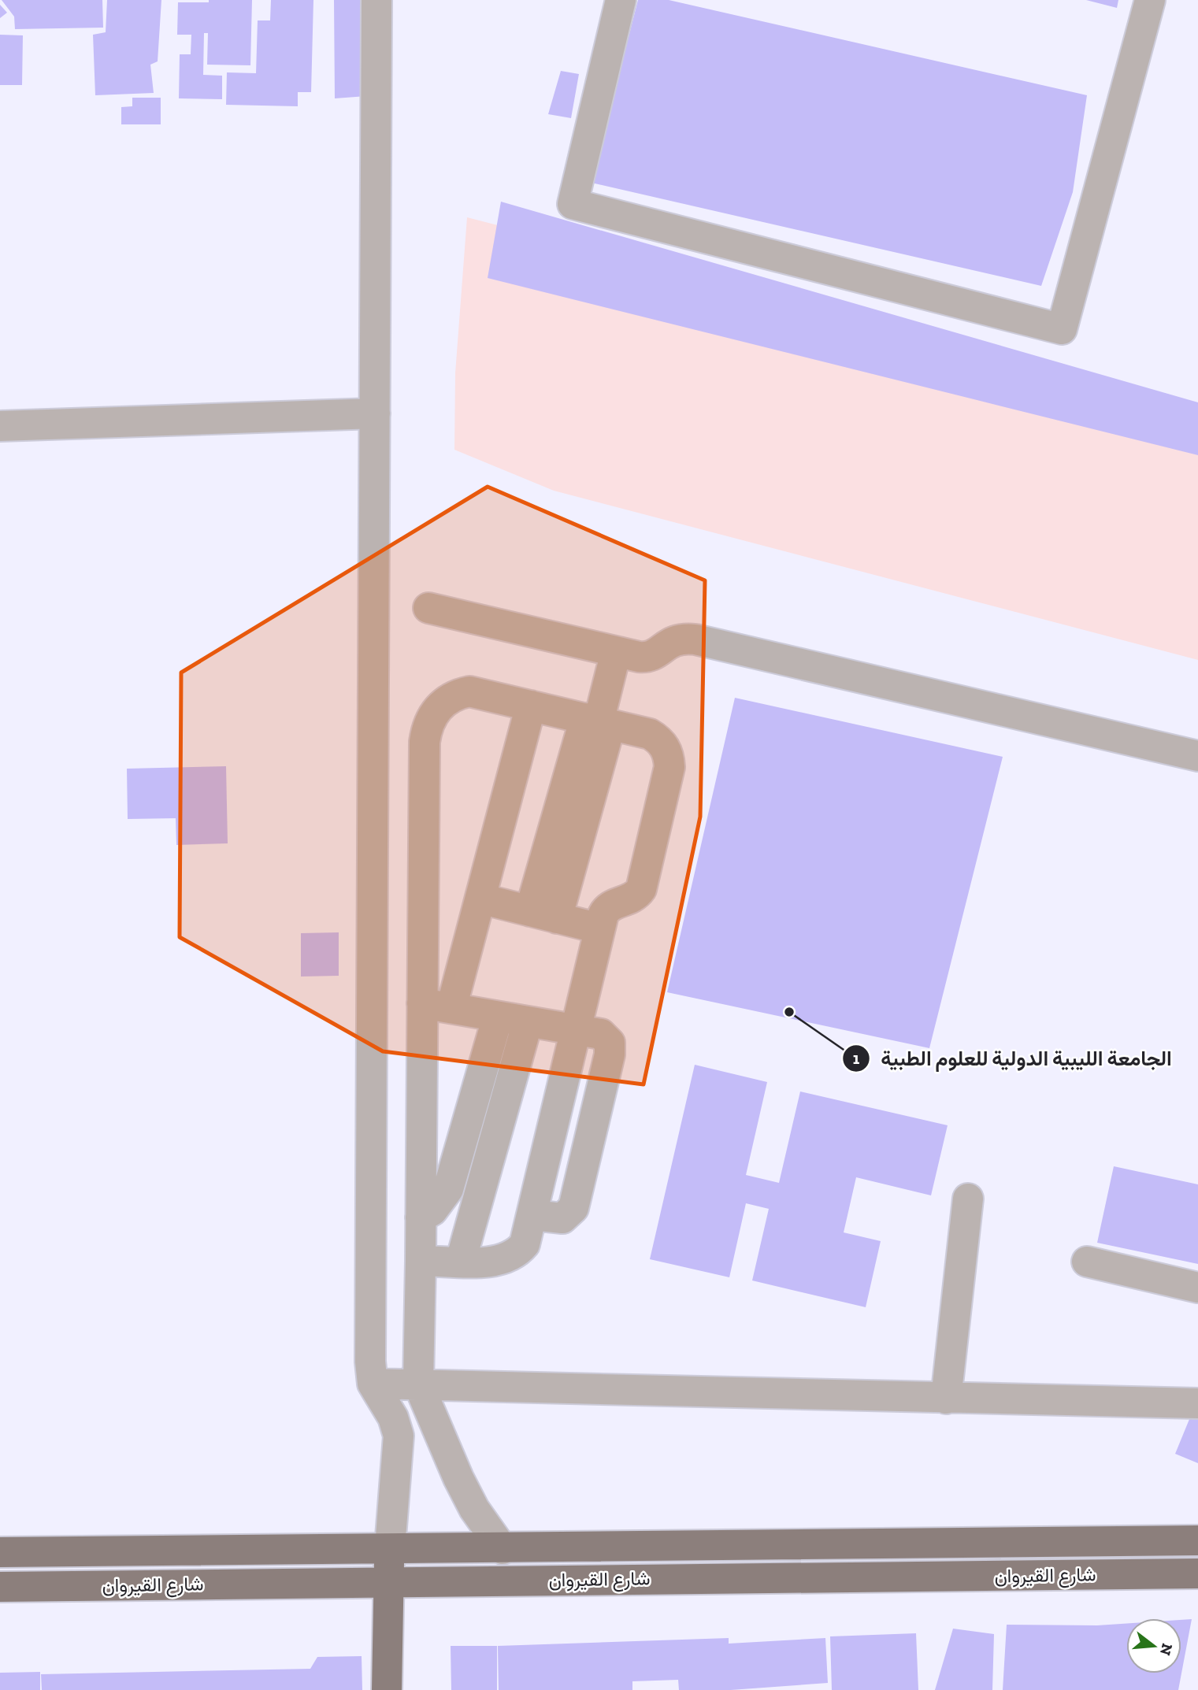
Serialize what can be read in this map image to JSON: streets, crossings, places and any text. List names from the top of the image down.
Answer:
{
  "streets": {
    "main road": ["شارع القيروان"]
  },
  "places": ["الجامعة الليبية الدولية للعلوم الطبية"],
  "north": "right"
}
